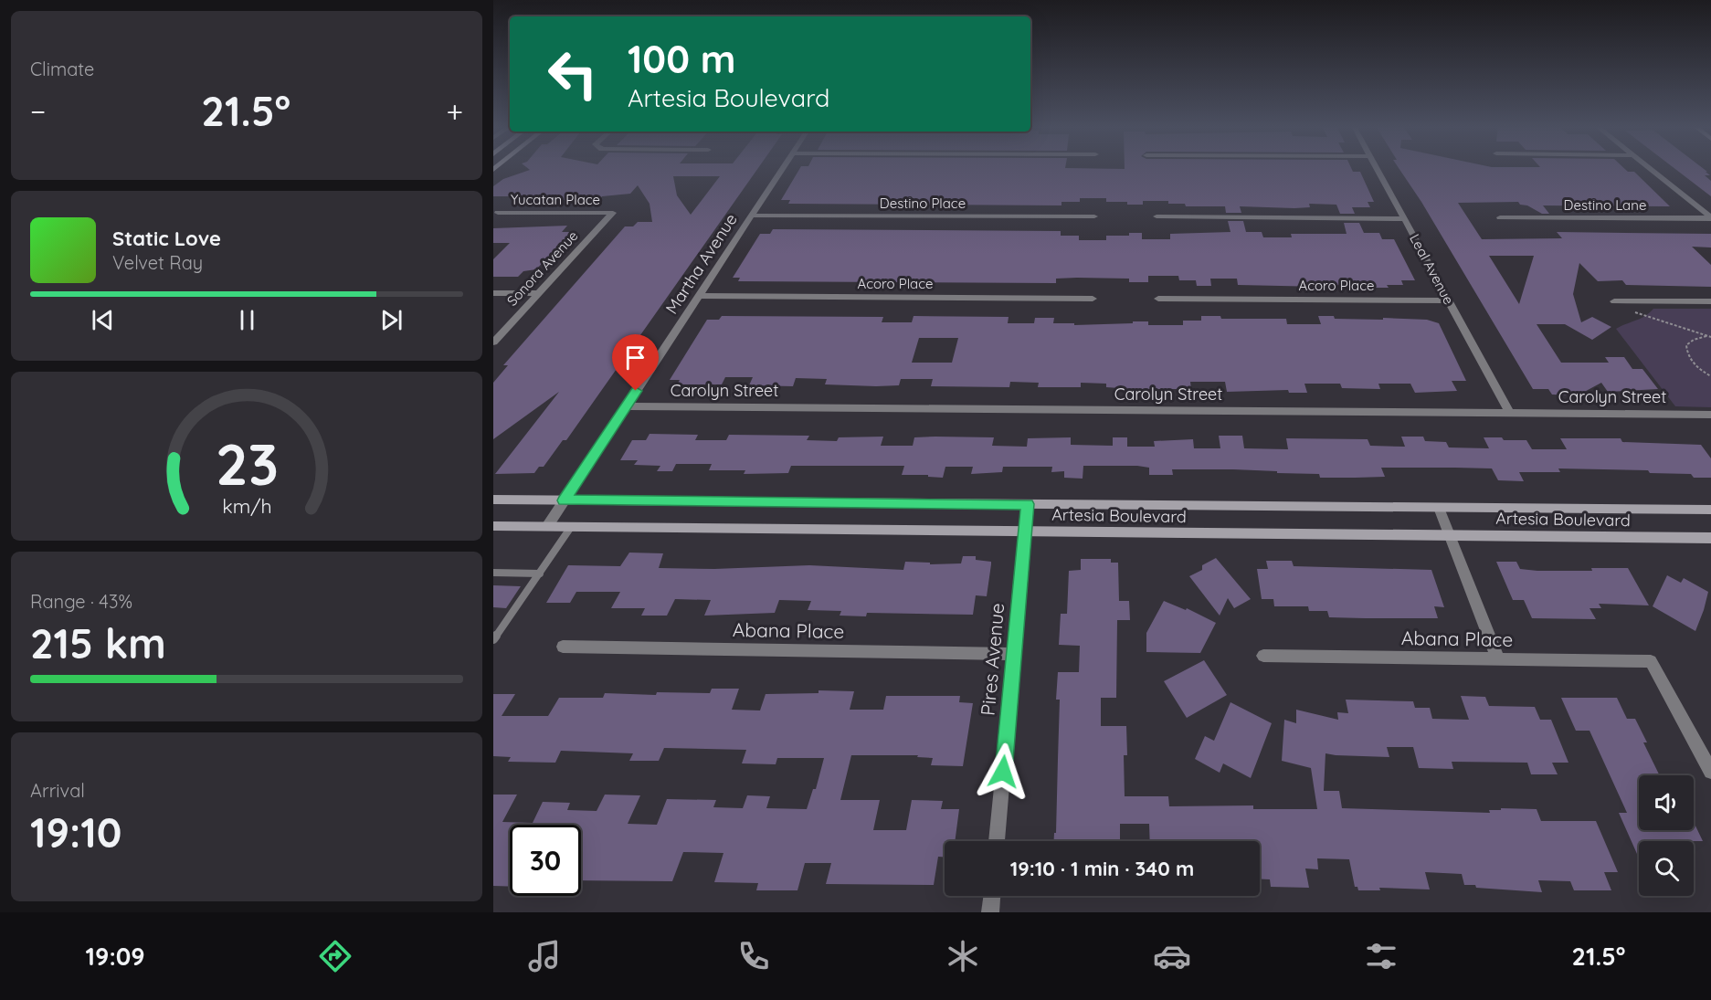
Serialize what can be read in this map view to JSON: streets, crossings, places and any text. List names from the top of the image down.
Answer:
{
  "streets": {
    "main road": ["Artesia Boulevard"],
    "street": [
      "Yucatan Place",
      "Destino Place",
      "Destino Lane",
      "Martha Avenue",
      "Sonora Avenue",
      "Leal Avenue",
      "Acoro Place",
      "Carolyn Street",
      "Abana Place",
      "Pires Avenue"
    ]
  },
  "crossings": [
    ["Yucatan Place", "Sonora Avenue"],
    ["Destino Place", "Martha Avenue"],
    ["Martha Avenue", "Acoro Place"],
    ["Martha Avenue", "Carolyn Street"],
    ["Martha Avenue", "Artesia Boulevard"],
    ["Leal Avenue", "Acoro Place"],
    ["Leal Avenue", "Carolyn Street"],
    ["Artesia Boulevard", "Pires Avenue"],
    ["Abana Place", "Pires Avenue"]
  ],
  "page": {
    "tile": [
      "Climate",
      ["Range · 43%", "215 km"],
      ["Arrival", "19:10"]
    ],
    "turn": ["100 m", "Artesia Boulevard"],
    "heat": ["−", "21.5°", "+"],
    "song": ["Static Love", "Velvet Ray"],
    "limit": "30",
    "trip": "19:10 · 1 min · 340 m",
    "tabs": ["19:09", "21.5°"],
    "gauge": ["23", "km/h"]
  }
}
